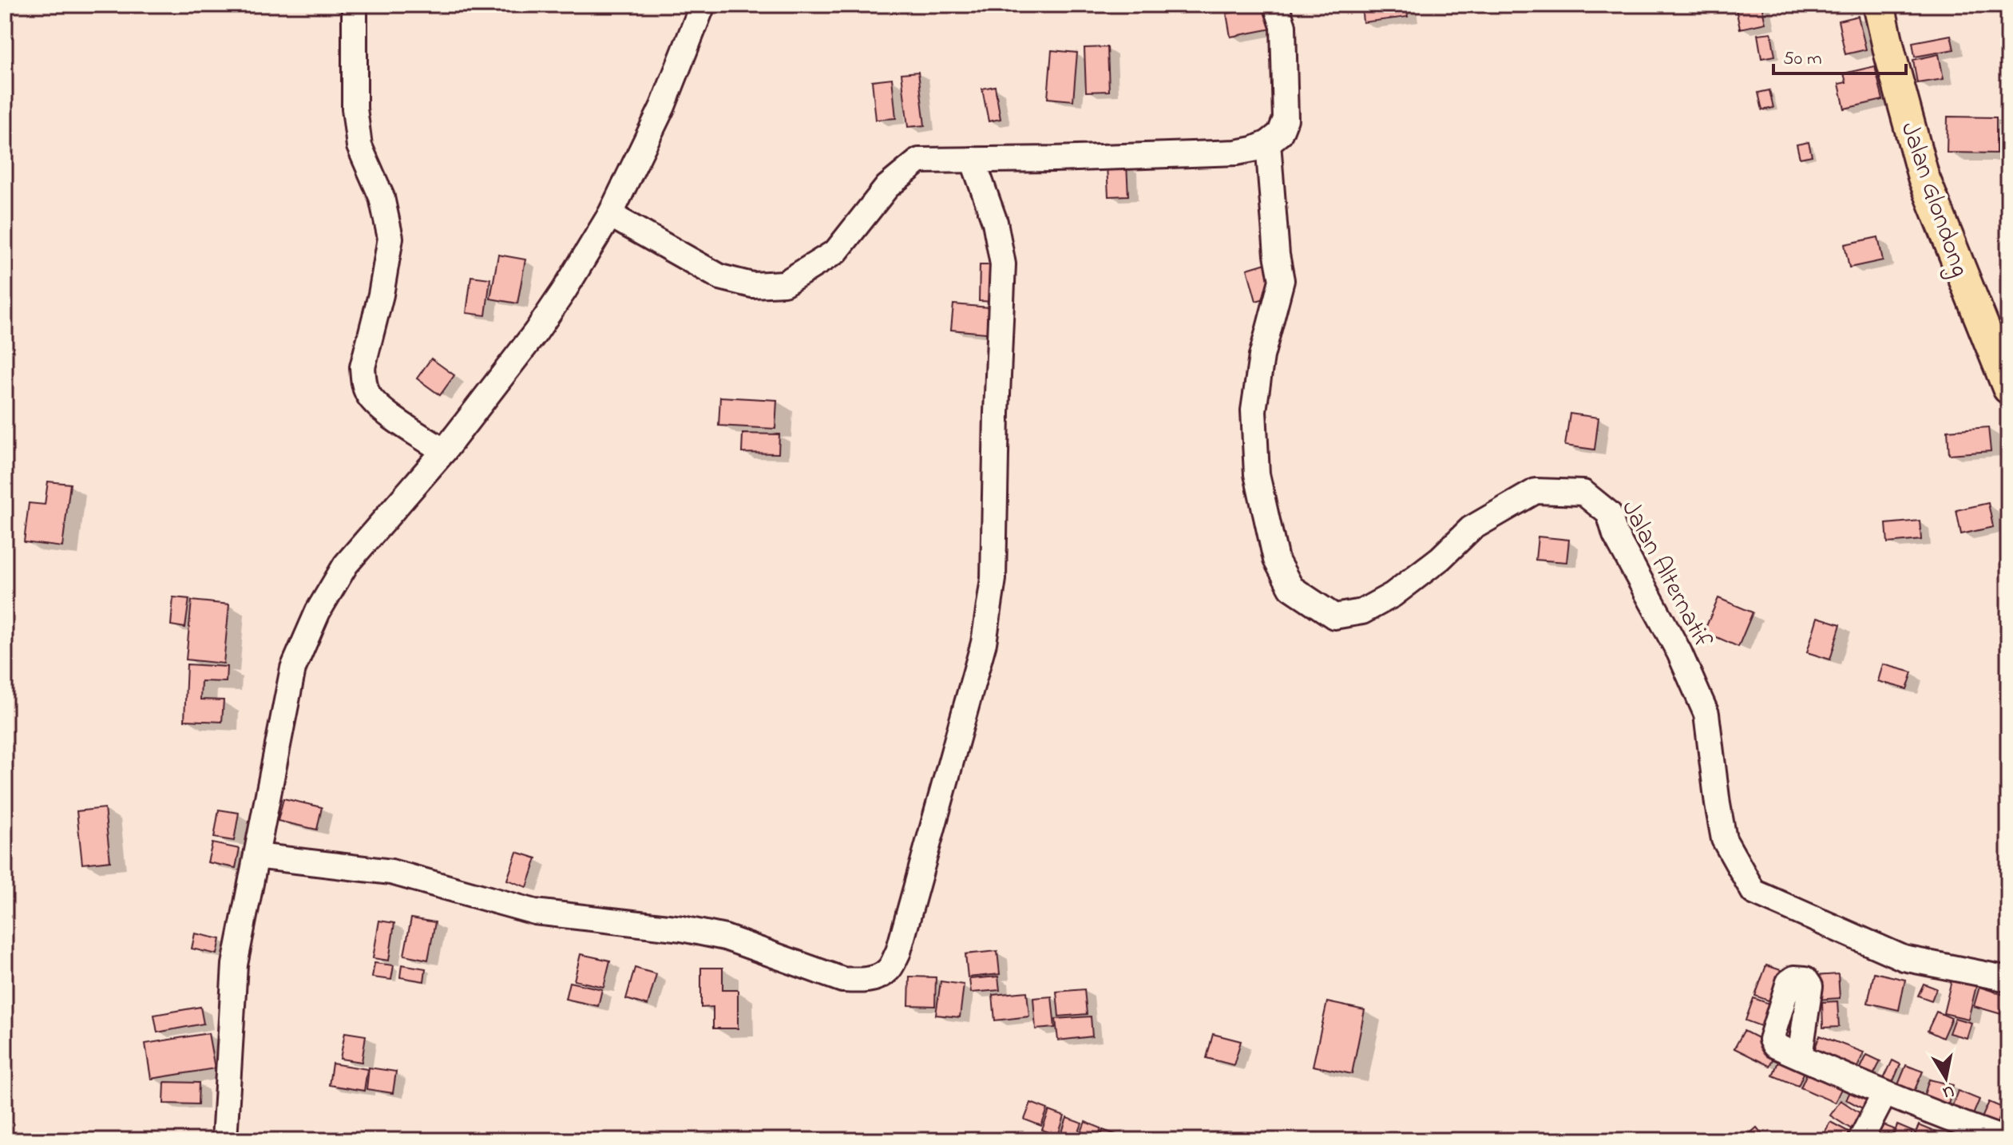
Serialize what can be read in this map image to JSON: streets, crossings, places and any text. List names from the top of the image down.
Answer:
{
  "streets": {
    "main road": ["Jalan Glondong"],
    "street": ["Jalan Alternatif"]
  },
  "scale_bar": "50 m",
  "north": "bottom"
}
